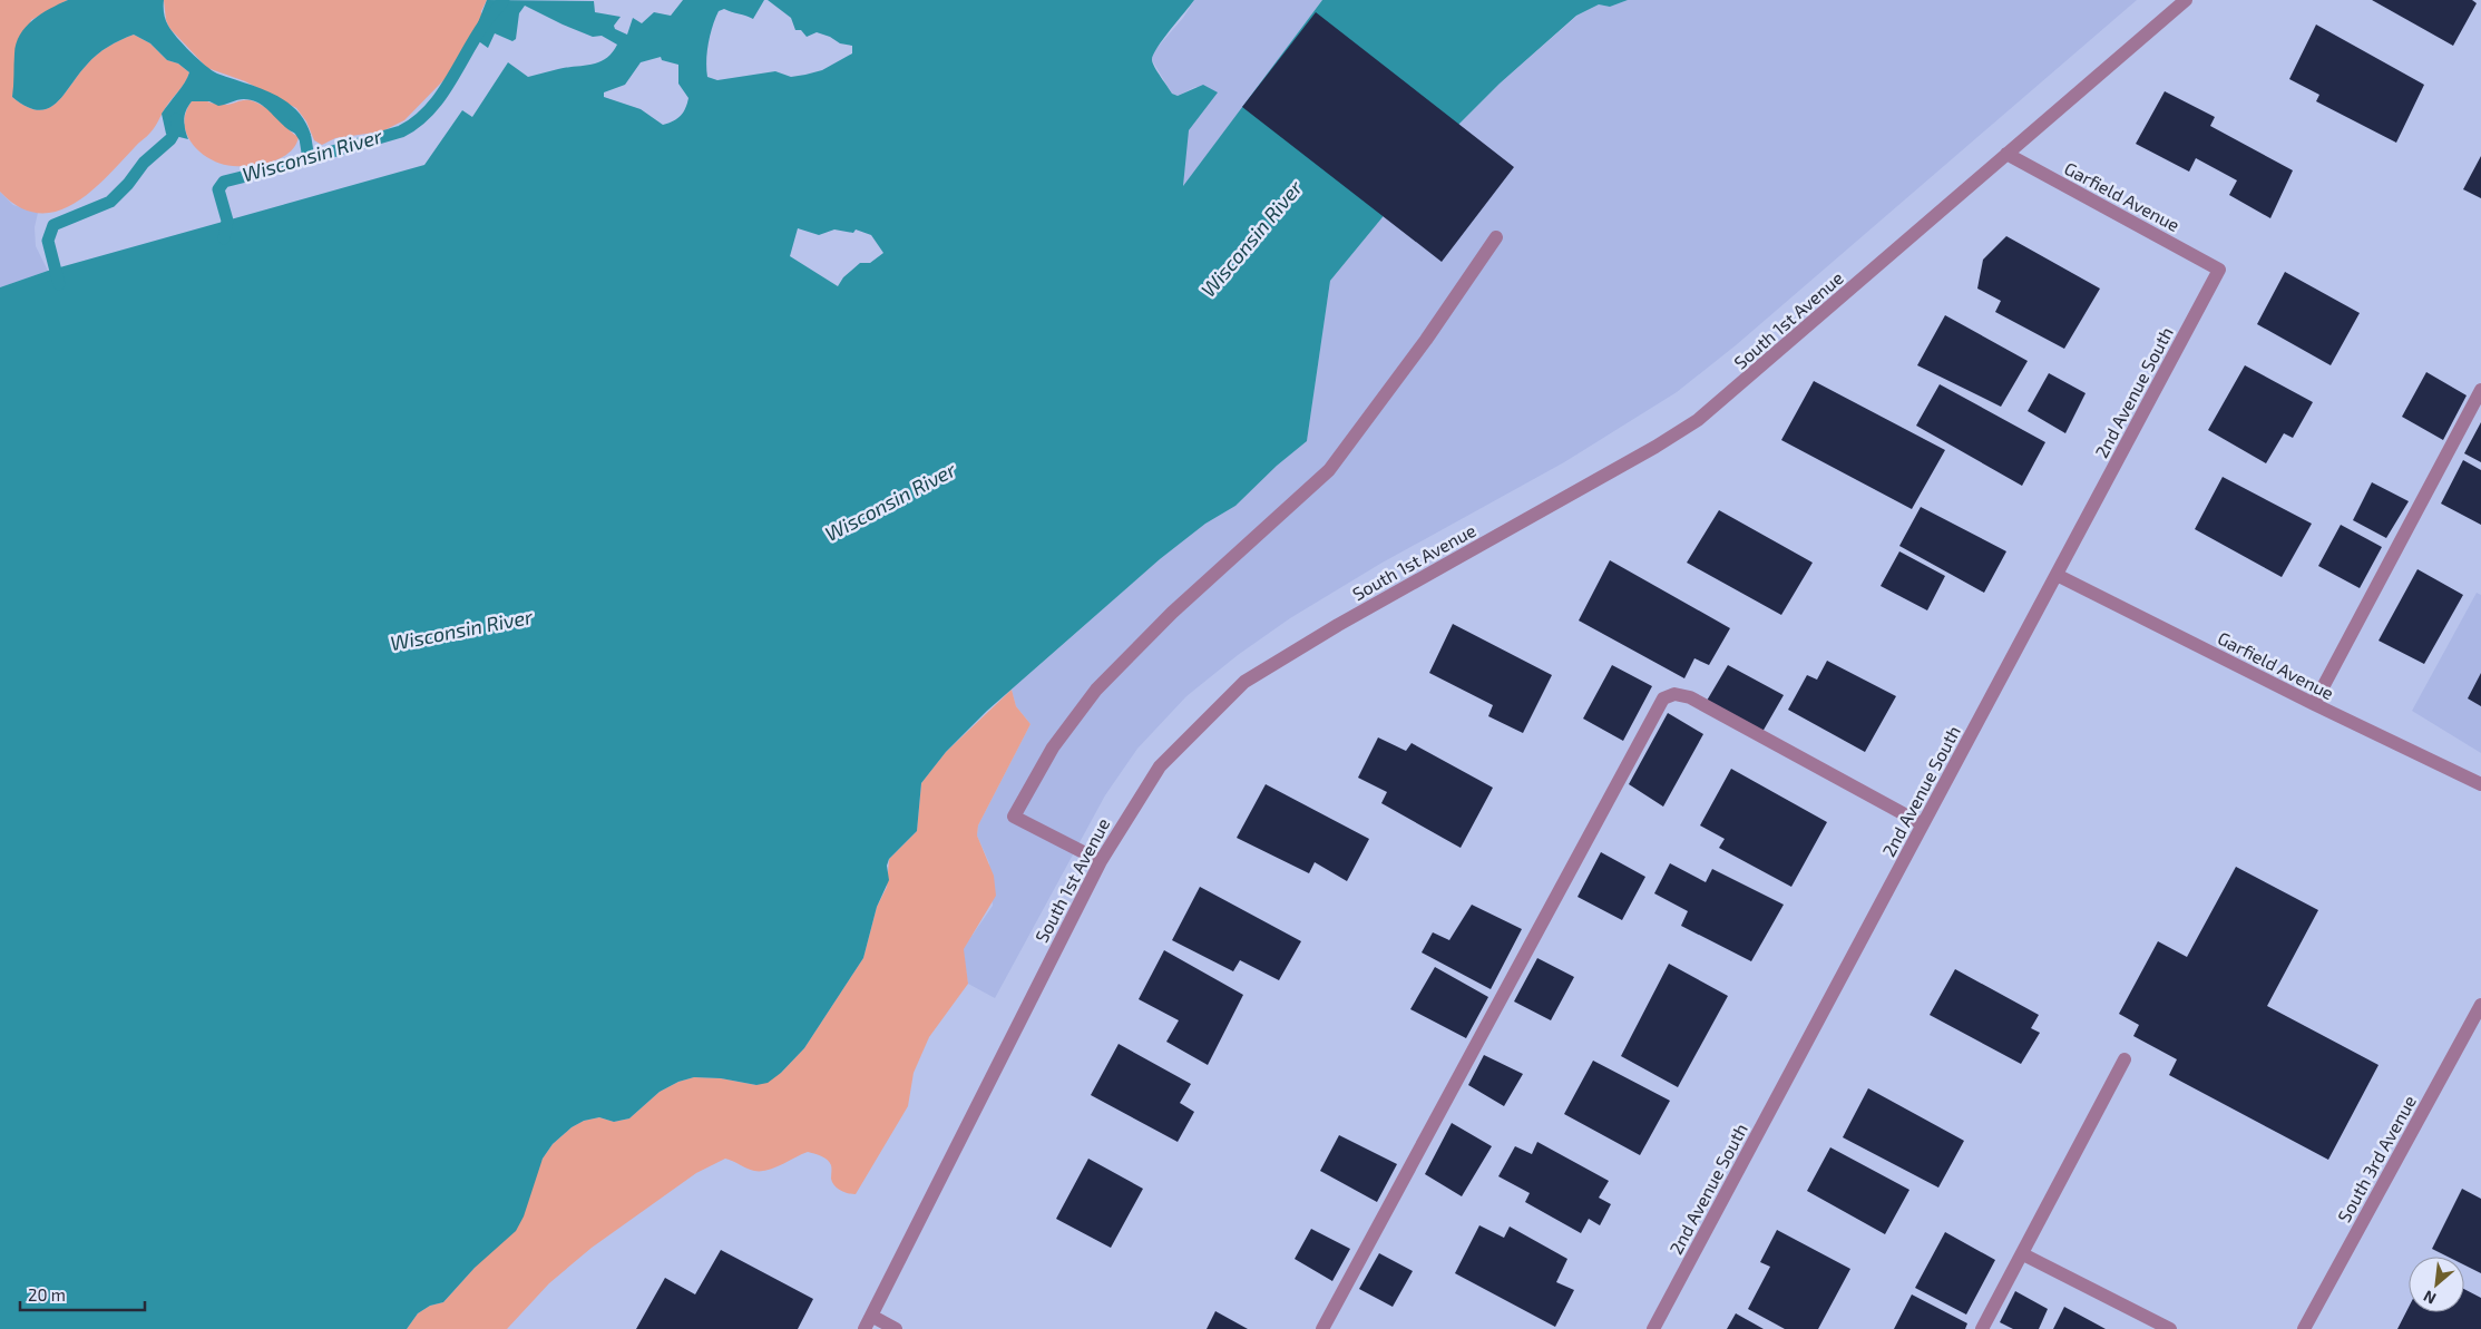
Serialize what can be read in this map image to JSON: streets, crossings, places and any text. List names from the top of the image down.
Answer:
{
  "streets": {
    "street": [
      "Garfield Avenue",
      "South 1st Avenue",
      "2nd Avenue South",
      "South 3rd Avenue"
    ]
  },
  "crossings": [
    ["Garfield Avenue", "South 1st Avenue"],
    ["Garfield Avenue", "2nd Avenue South"]
  ],
  "water": ["Wisconsin River"],
  "scale_bar": "20 m",
  "north": "bottom left"
}
